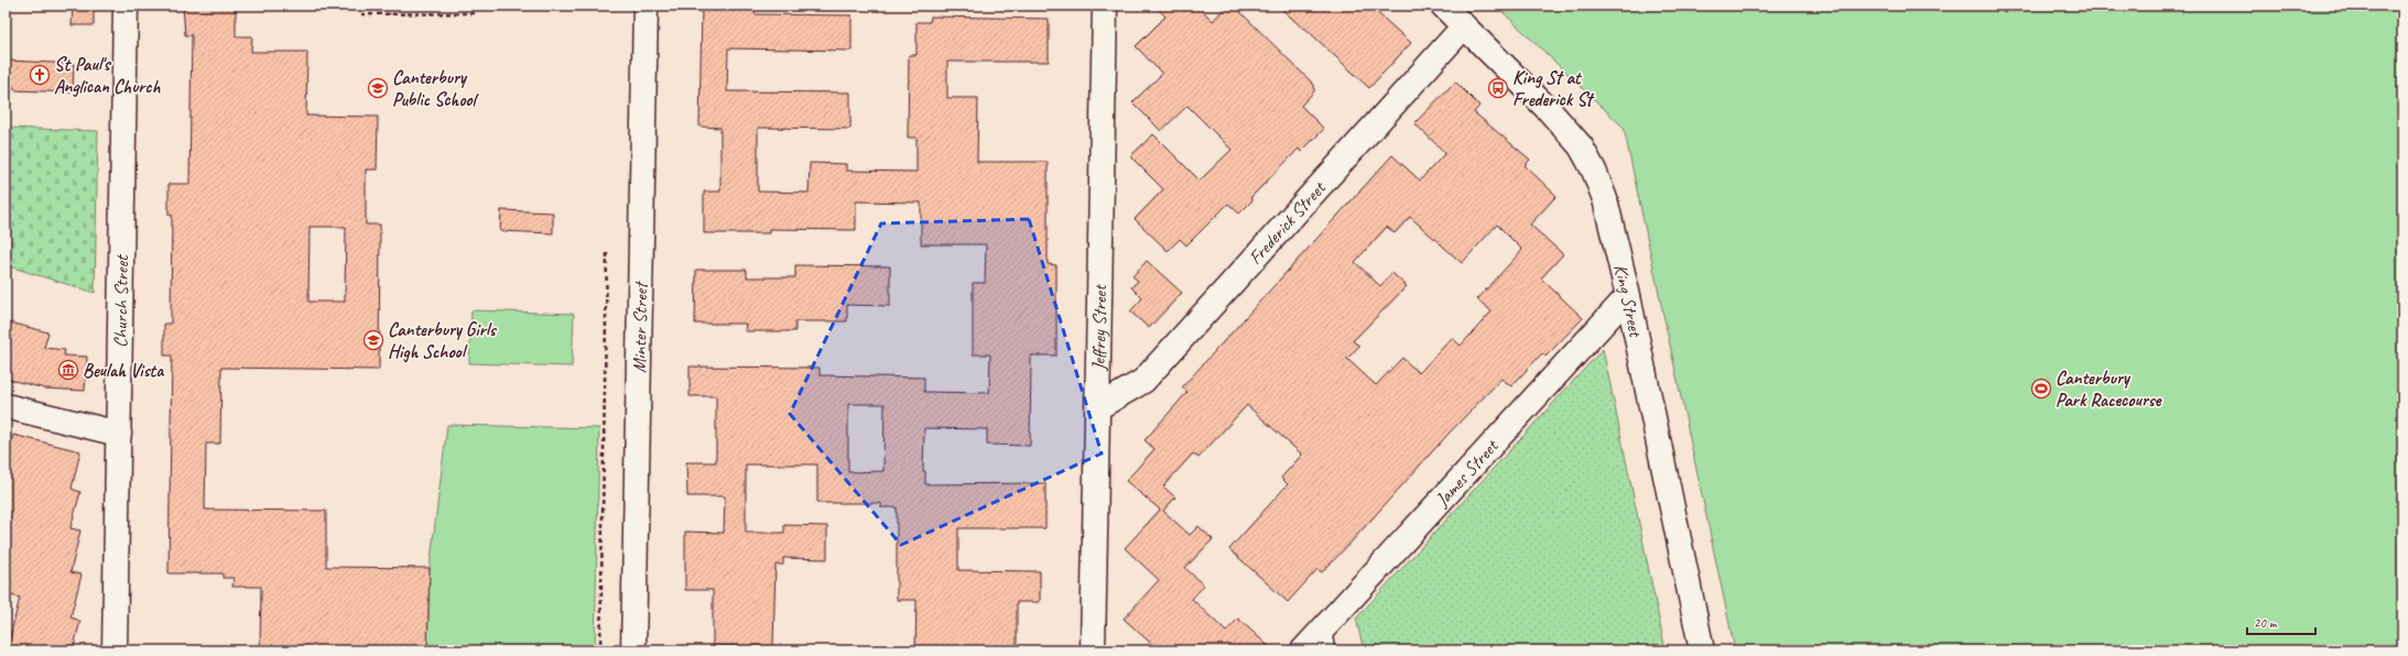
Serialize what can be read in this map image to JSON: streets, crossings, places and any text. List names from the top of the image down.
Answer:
{
  "streets": {
    "street": [
      "Frederick Street",
      "King Street",
      "Church Street",
      "Minter Street",
      "Jeffrey Street",
      "James Street"
    ]
  },
  "crossings": [
    ["Frederick Street", "King Street"],
    ["Frederick Street", "Jeffrey Street"],
    ["King Street", "James Street"]
  ],
  "places": {
    "church": ["St Paul's Anglican Church"],
    "school or university": ["Canterbury Public School", "Canterbury Girls High School"],
    "bus stop": ["King St at Frederick St"],
    "museum": ["Beulah Vista"],
    "sports": ["Canterbury Park Racecourse"]
  },
  "scale_bar": "20 m"
}
